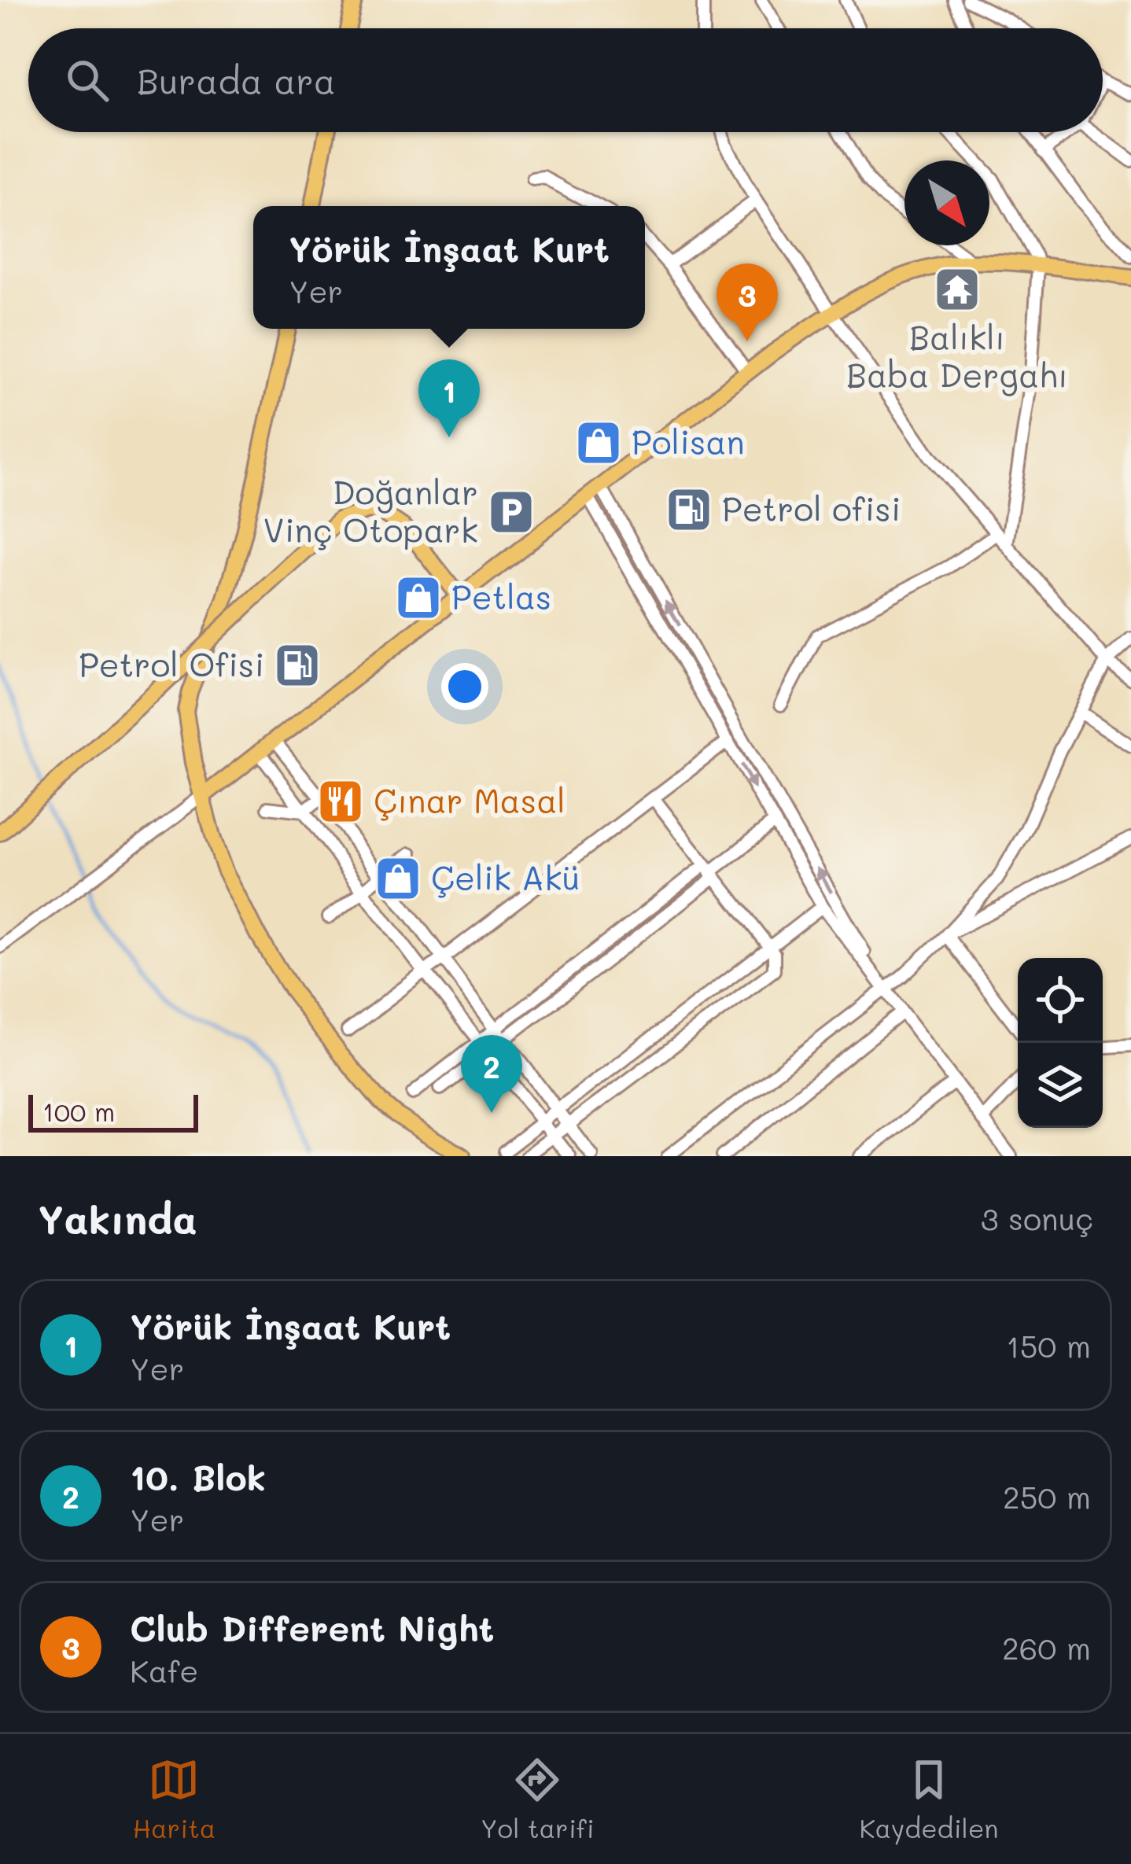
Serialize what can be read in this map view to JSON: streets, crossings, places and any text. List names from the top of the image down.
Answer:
{
  "places": {
    "temple": ["Balıklı Baba Dergahı"],
    "shop": ["Polisan", "Petlas", "Çelik Akü"],
    "fuel station": ["Petrol ofisi", "Petrol Ofisi"],
    "parking": ["Doğanlar Vinç Otopark"],
    "restaurant": ["Çınar Masal"]
  },
  "scale_bar": "100 m",
  "north": "bottom right",
  "page": {
    "search": "Burada ara",
    "popup": ["Yörük İnşaat Kurt", "Yer"],
    "pins": ["3", "1", "2"],
    "scale": "100 m",
    "heading": ["Yakında", "3 sonuç"],
    "list": [
      {
        "mark": "1",
        "name": "Yörük İnşaat Kurt",
        "note": "Yer",
        "value": "150 m"
      },
      {
        "mark": "2",
        "name": "10. Blok",
        "note": "Yer",
        "value": "250 m"
      },
      {
        "mark": "3",
        "name": "Club Different Night",
        "note": "Kafe",
        "value": "260 m"
      }
    ],
    "nav": ["Harita", "Yol tarifi", "Kaydedilen"]
  }
}
